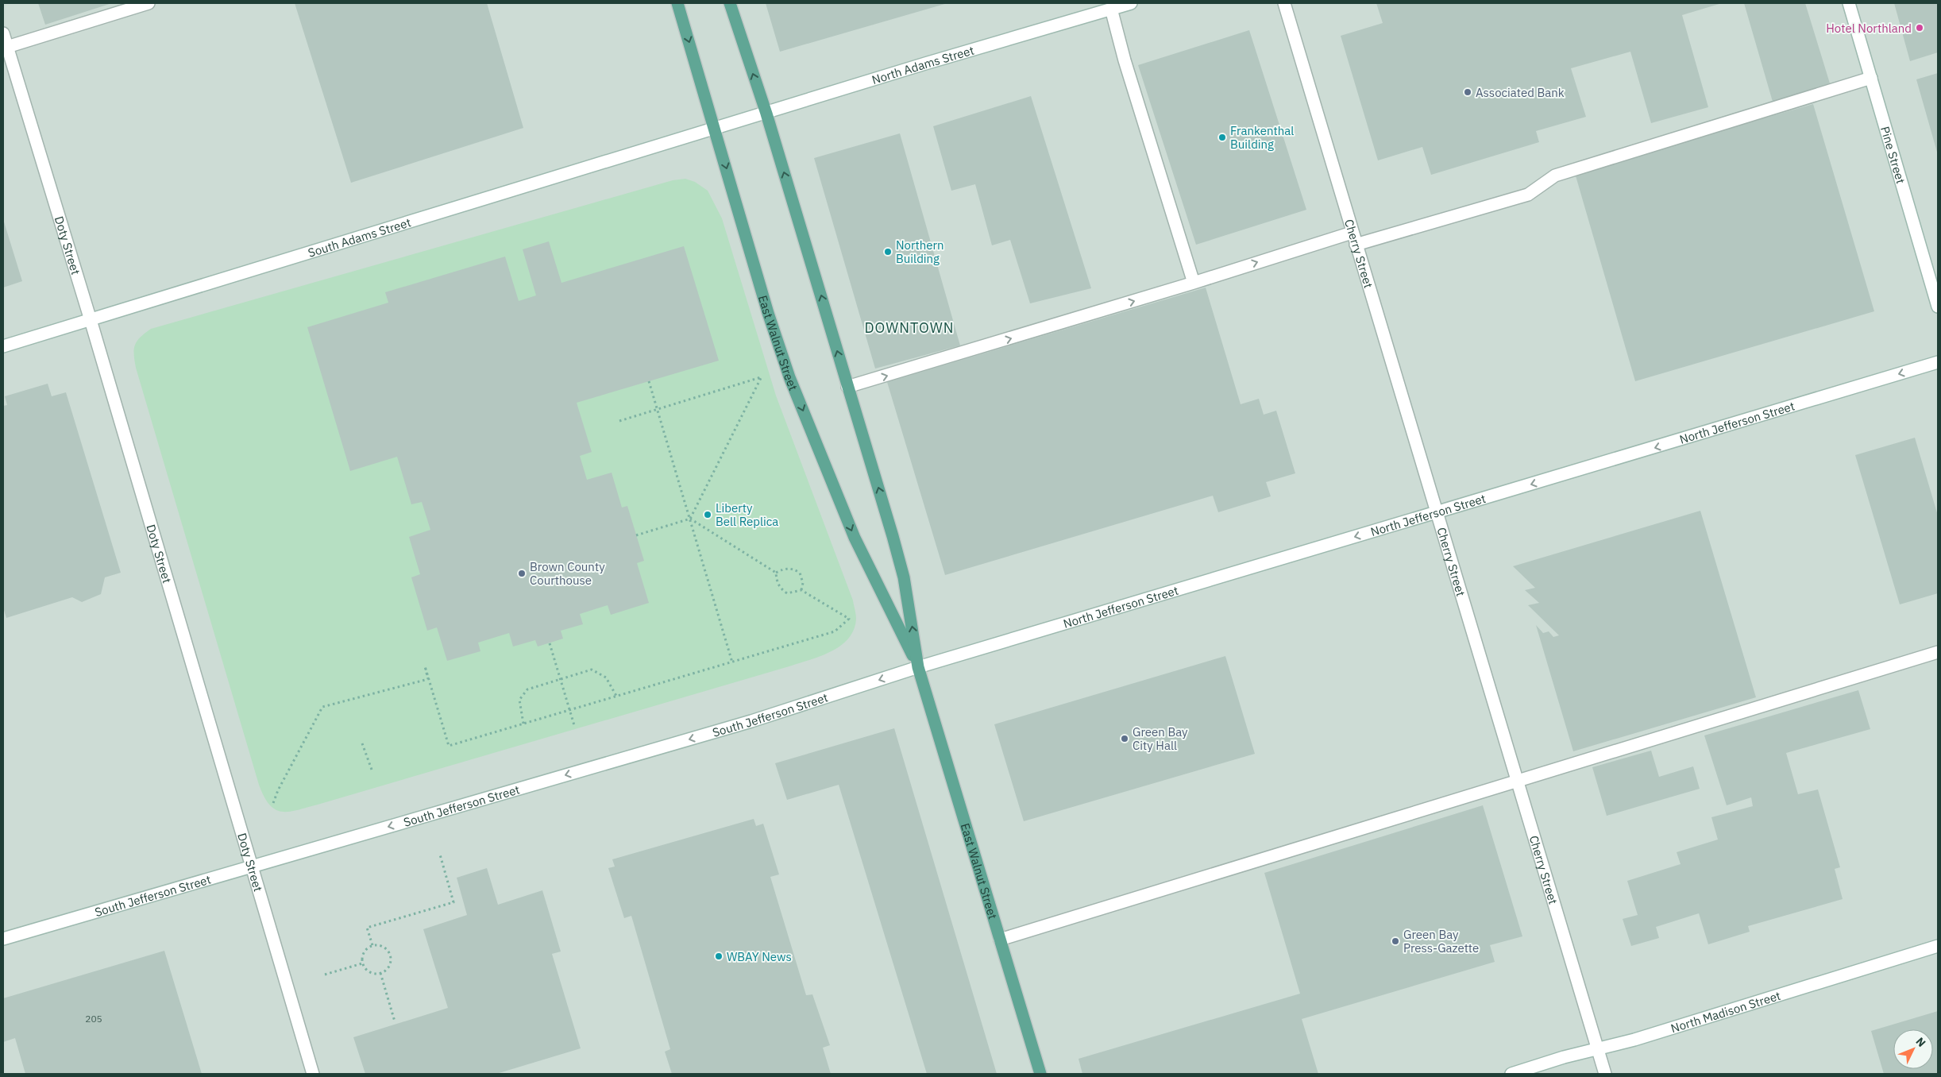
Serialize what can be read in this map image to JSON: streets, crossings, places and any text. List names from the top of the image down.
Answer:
{
  "streets": {
    "main road": ["East Walnut Street"],
    "street": [
      "North Adams Street",
      "Pine Street",
      "South Adams Street",
      "Doty Street",
      "Cherry Street",
      "North Jefferson Street",
      "South Jefferson Street",
      "North Madison Street"
    ]
  },
  "crossings": [
    ["North Adams Street", "South Adams Street"],
    ["North Adams Street", "East Walnut Street"],
    ["South Adams Street", "Doty Street"],
    ["South Adams Street", "East Walnut Street"],
    ["Doty Street", "South Jefferson Street"],
    ["Cherry Street", "North Jefferson Street"],
    ["Cherry Street", "North Madison Street"],
    ["East Walnut Street", "North Jefferson Street"],
    ["East Walnut Street", "South Jefferson Street"],
    ["North Jefferson Street", "South Jefferson Street"]
  ],
  "one_way": ["North Jefferson Street", "South Jefferson Street"],
  "districts": ["DOWNTOWN"],
  "places": [
    "Hotel Northland",
    "Associated Bank",
    "Frankenthal Building",
    "Northern Building",
    "Liberty Bell Replica",
    "Brown County Courthouse",
    "Green Bay City Hall",
    "Green Bay Press-Gazette",
    "WBAY News"
  ],
  "house_numbers": ["205"],
  "north": "top right"
}
